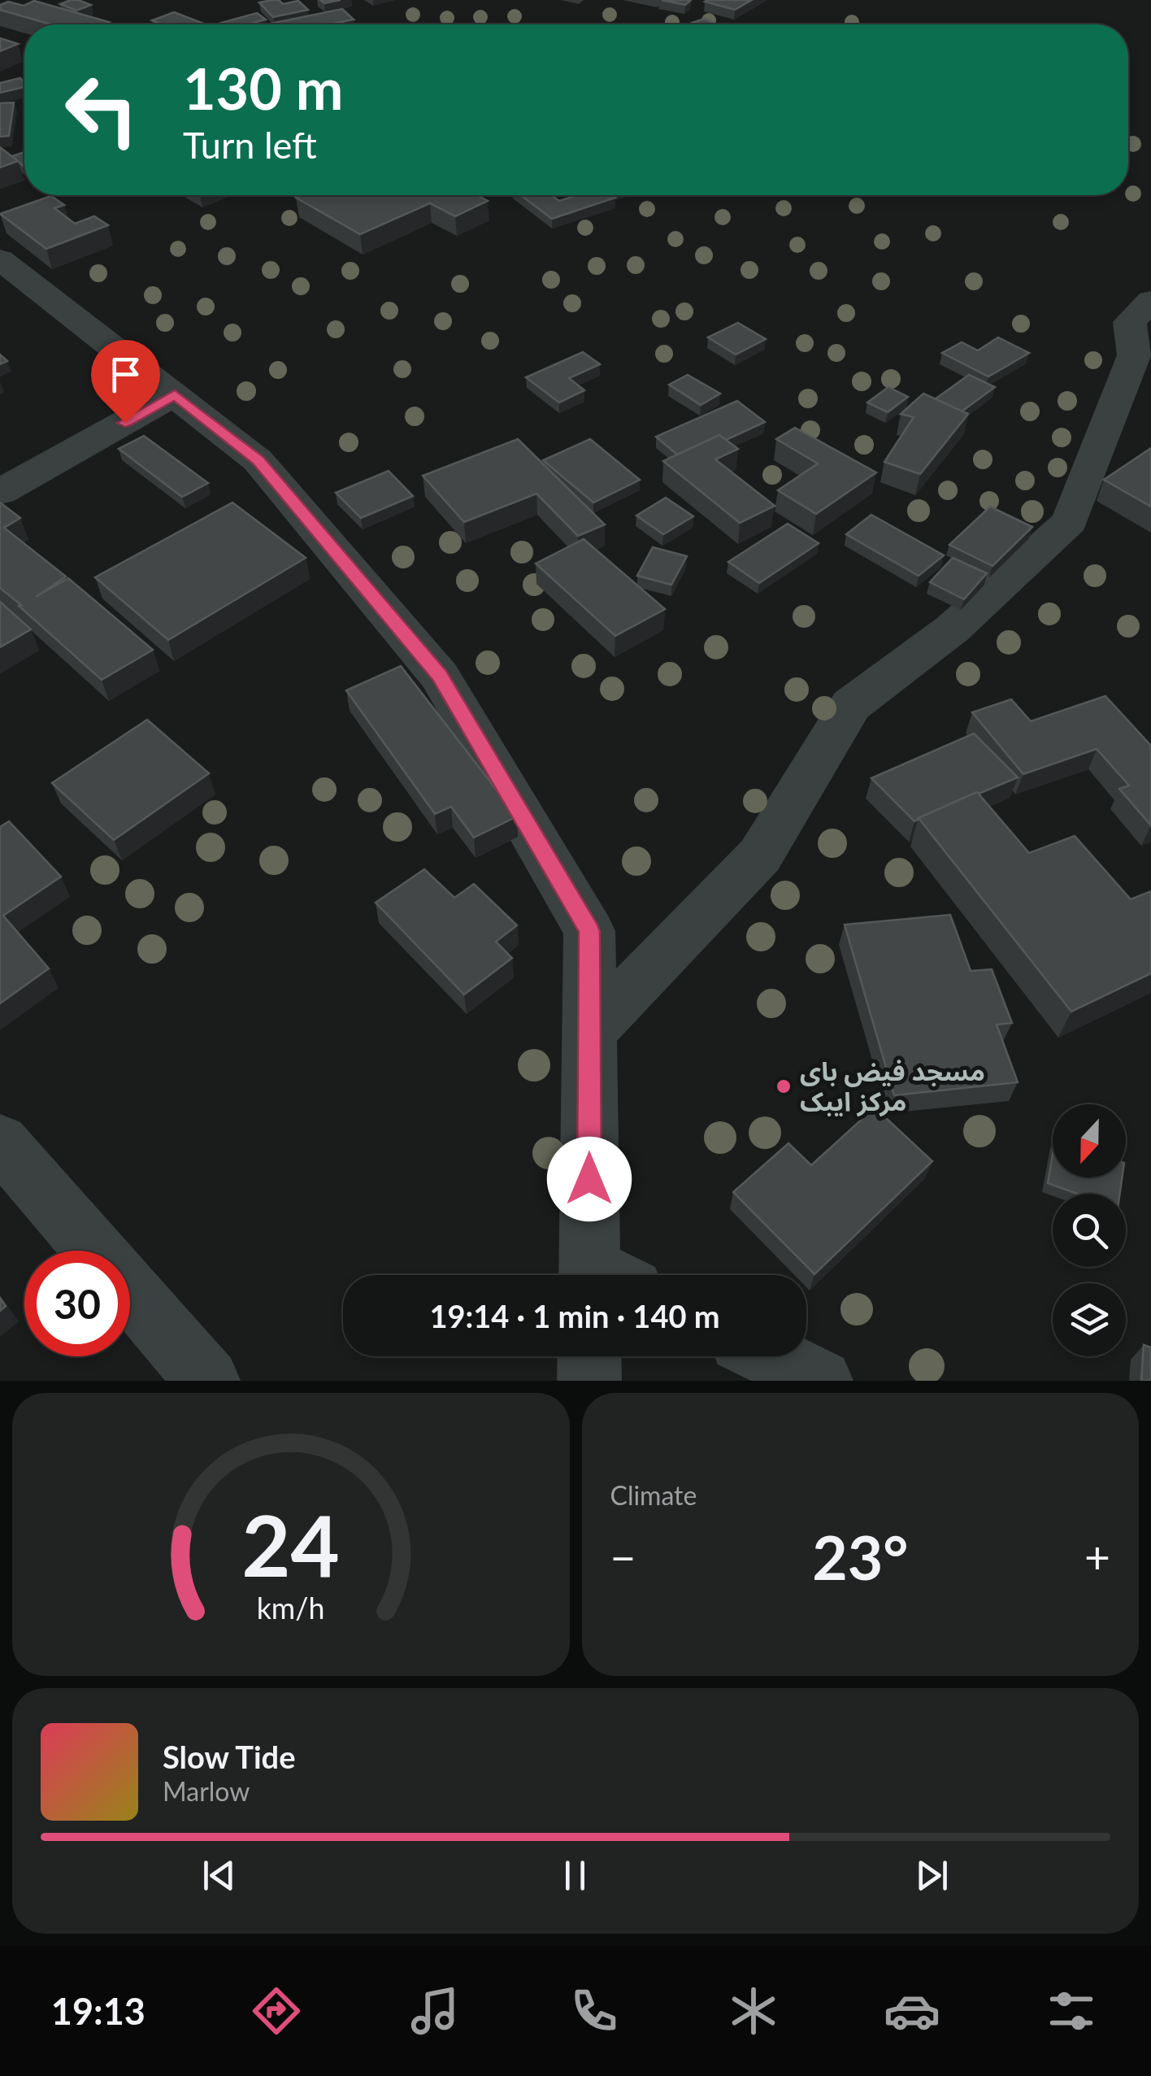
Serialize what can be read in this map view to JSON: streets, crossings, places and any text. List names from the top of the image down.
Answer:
{
  "places": ["مسجد فیض بای مرکز ایبک"],
  "north": "bottom",
  "page": {
    "turn": ["130 m", "Turn left"],
    "limit": "30",
    "trip": "19:14 · 1 min · 140 m",
    "tile": "Climate",
    "heat": ["−", "23°", "+"],
    "song": ["Slow Tide", "Marlow"],
    "tabs": "19:13",
    "gauge": ["24", "km/h"]
  }
}
